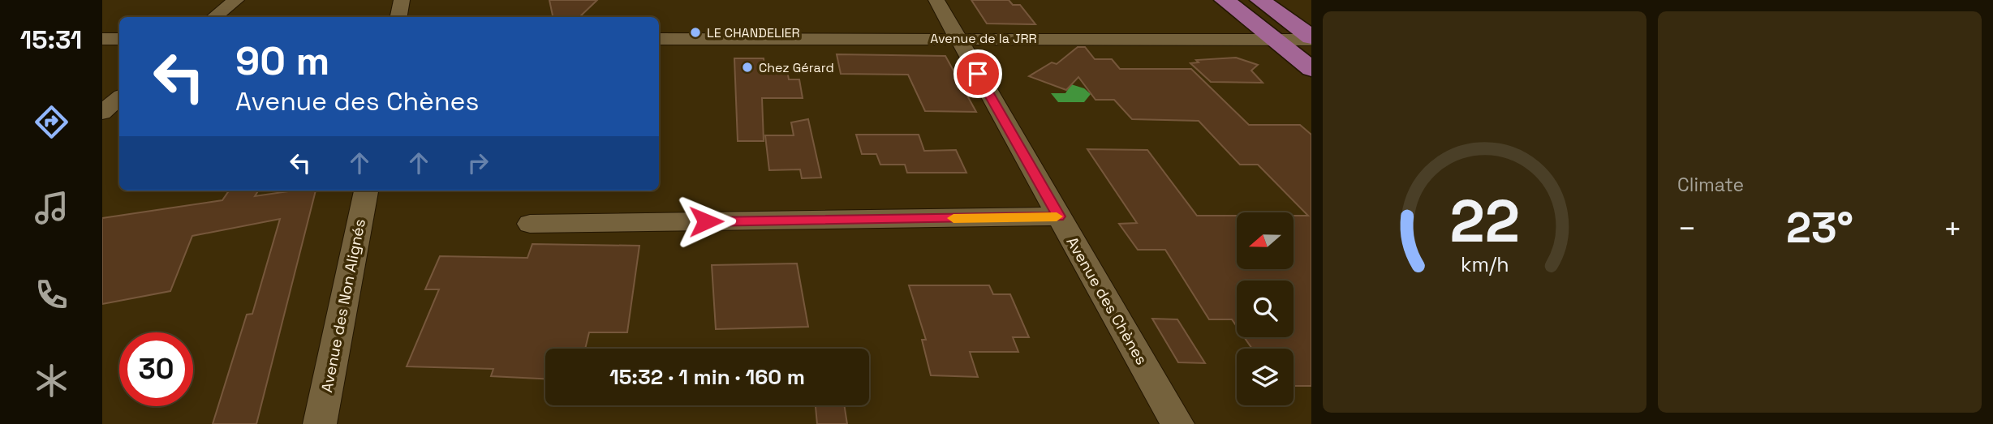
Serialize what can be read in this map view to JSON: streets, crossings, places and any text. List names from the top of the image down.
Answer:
{
  "streets": {
    "street": ["Avenue de la JRR", "Avenue des Chènes", "Avenue des Non Alignés"]
  },
  "crossings": [
    ["Avenue de la JRR", "Avenue des Chènes"]
  ],
  "places": ["LE CHANDELIER", "Chez Gérard"],
  "north": "left",
  "page": {
    "tabs": "15:31",
    "tile": "Climate",
    "turn": ["90 m", "Avenue des Chènes"],
    "heat": ["−", "23°", "+"],
    "limit": "30",
    "trip": "15:32 · 1 min · 160 m",
    "gauge": ["22", "km/h"]
  }
}
